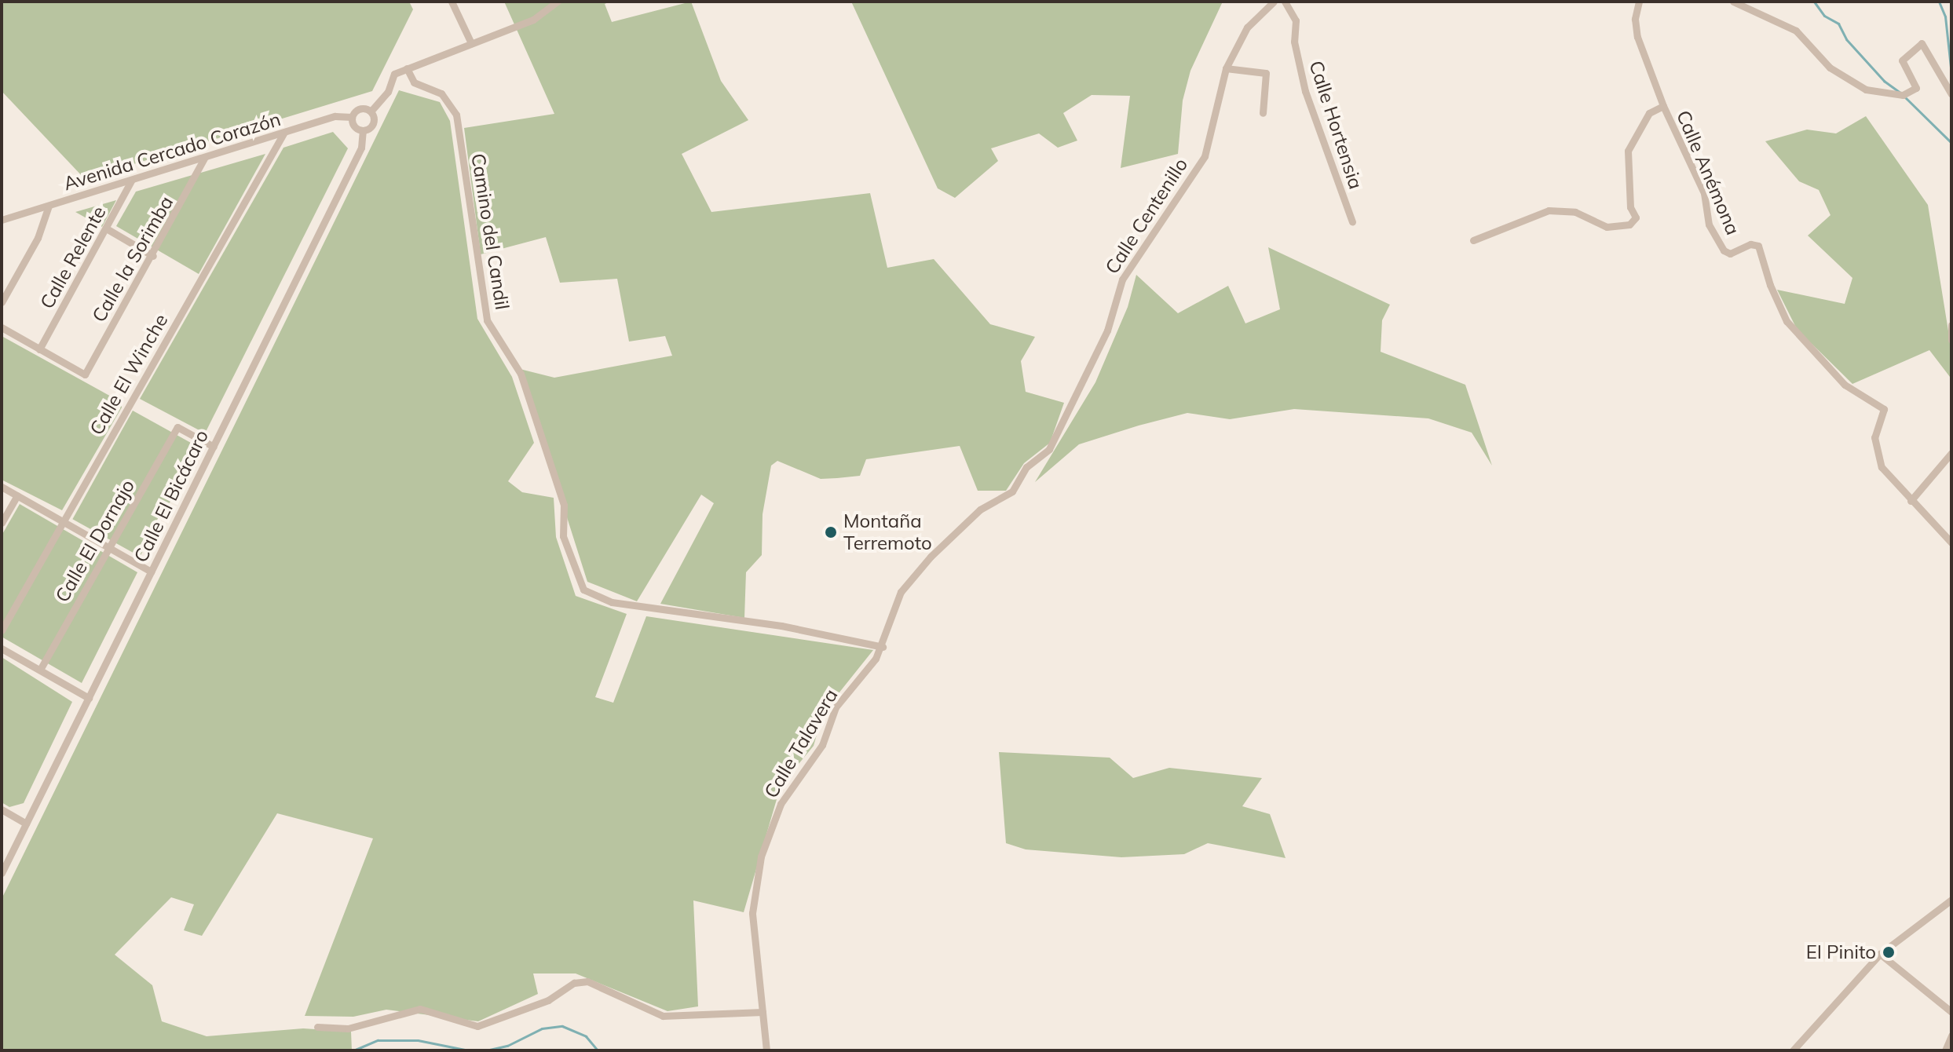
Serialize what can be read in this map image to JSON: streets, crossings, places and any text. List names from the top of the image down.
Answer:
{
  "streets": {
    "street": [
      "Calle Hortensia",
      "Avenida Cercado Corazón",
      "Calle Anémona",
      "Calle Centenillo",
      "Camino del Candil",
      "Calle Relente",
      "Calle la Sorimba",
      "Calle El Winche",
      "Calle El Bicácaro",
      "Calle El Dornajo",
      "Calle Talavera"
    ]
  },
  "crossings": [
    ["Avenida Cercado Corazón", "Calle Relente"],
    ["Avenida Cercado Corazón", "Calle la Sorimba"],
    ["Avenida Cercado Corazón", "Calle El Winche"],
    ["Avenida Cercado Corazón", "Calle El Bicácaro"],
    ["Calle Centenillo", "Camino del Candil"],
    ["Calle Centenillo", "Calle Talavera"],
    ["Camino del Candil", "Calle Talavera"],
    ["Calle Relente", "Calle la Sorimba"],
    ["Calle El Bicácaro", "Calle El Dornajo"]
  ],
  "places": ["Montaña Terremoto", "El Pinito"]
}
